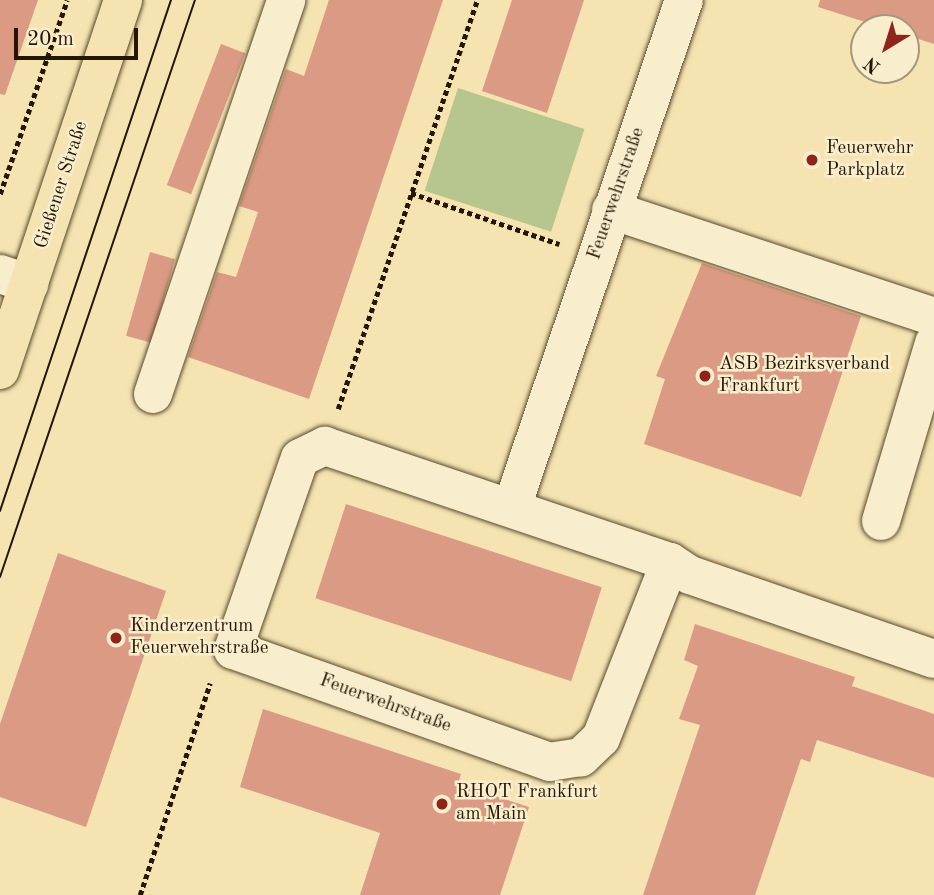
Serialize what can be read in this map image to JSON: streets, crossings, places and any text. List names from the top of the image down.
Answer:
{
  "streets": {
    "main road": ["Gießener Straße"],
    "street": ["Feuerwehrstraße"]
  },
  "places": [
    "Feuerwehr Parkplatz",
    "ASB Bezirksverband Frankfurt",
    "Kinderzentrum Feuerwehrstraße",
    "RHOT Frankfurt am Main"
  ],
  "scale_bar": "20 m",
  "north": "bottom left"
}
